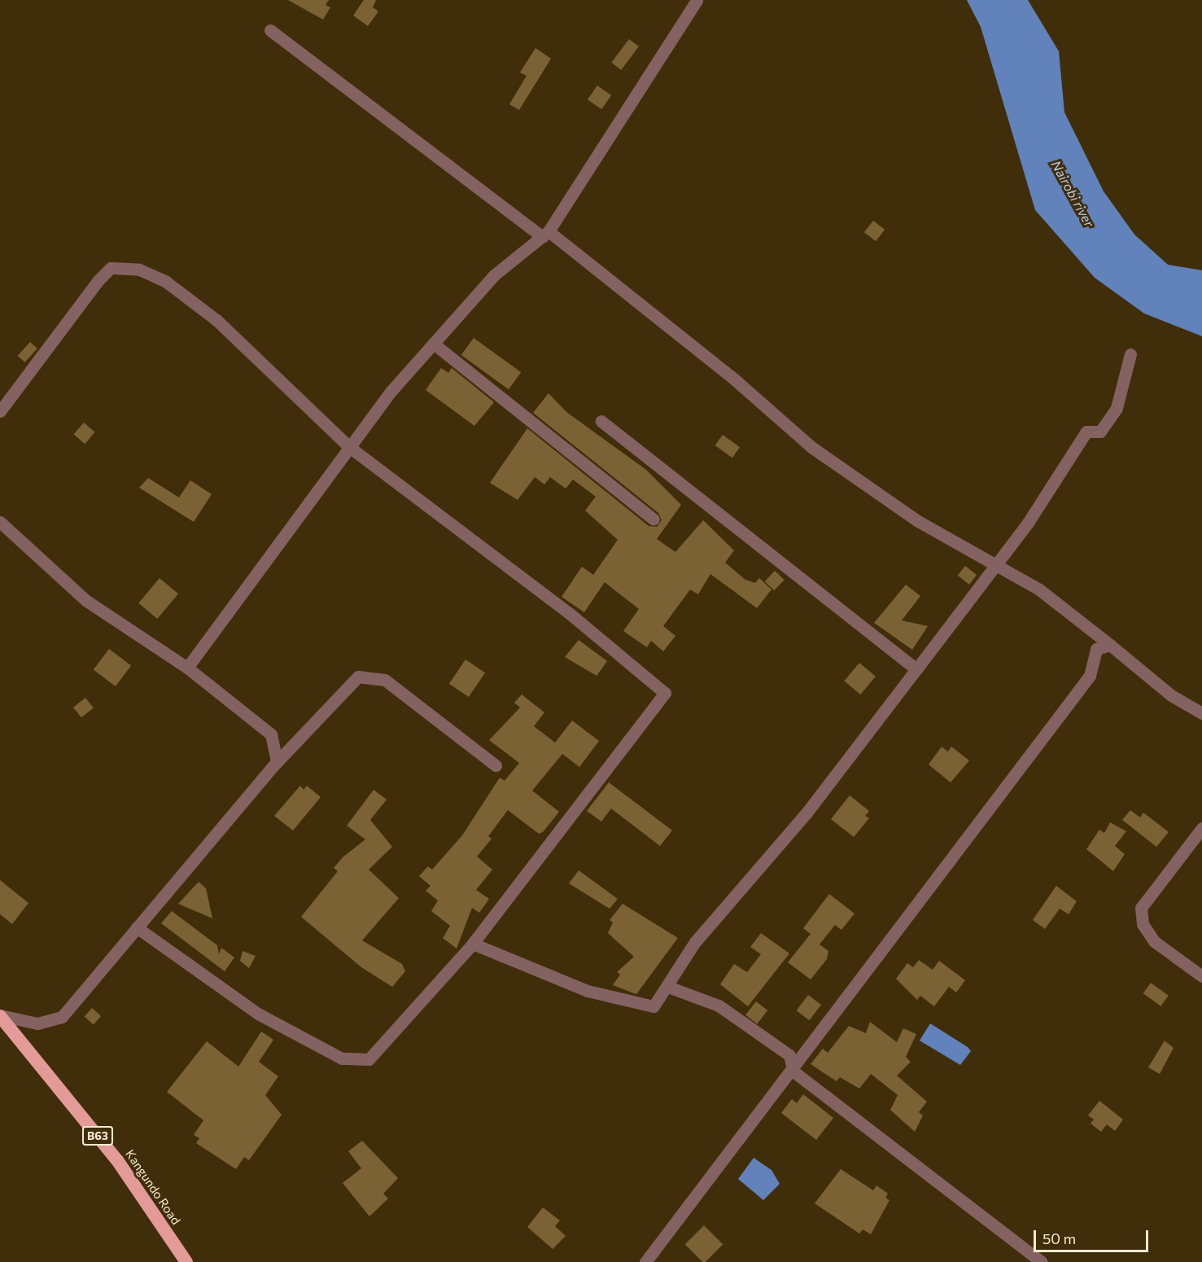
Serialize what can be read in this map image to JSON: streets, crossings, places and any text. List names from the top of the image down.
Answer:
{
  "streets": {
    "highway": ["B63", "Kangundo Road"]
  },
  "water": ["Nairobi river"],
  "scale_bar": "50 m"
}
